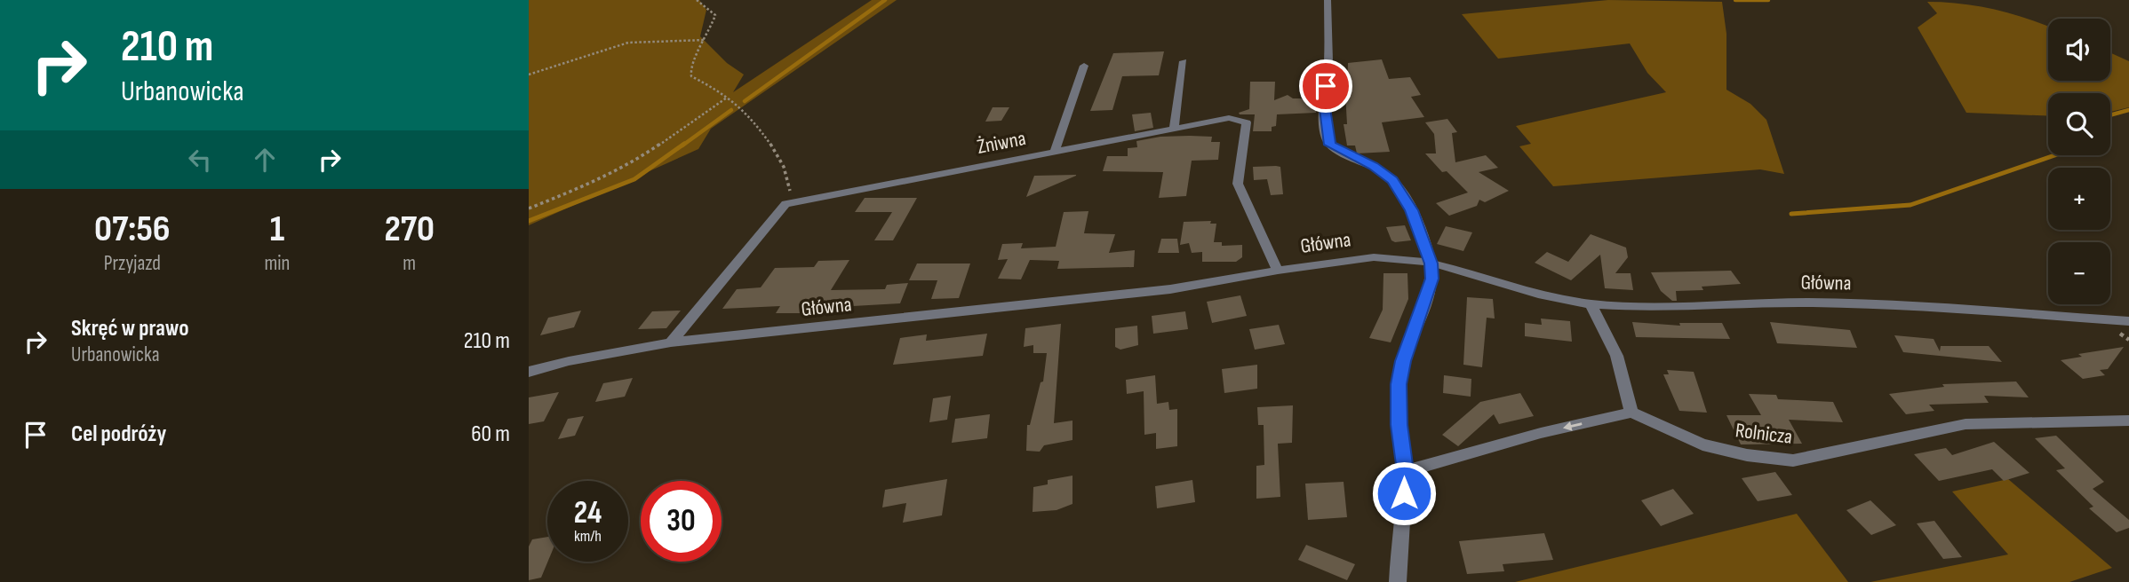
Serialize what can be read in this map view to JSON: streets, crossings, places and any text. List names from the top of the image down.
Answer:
{
  "streets": {
    "street": ["Żniwna", "Główna", "Rolnicza"]
  },
  "crossings": [
    ["Żniwna", "Główna"]
  ],
  "page": {
    "turn": ["210 m", "Urbanowicka"],
    "map_buttons": ["+", "−"],
    "eta": [
      "07:56",
      "Przyjazd",
      "1",
      "min",
      "270",
      "m"
    ],
    "list": [
      {
        "name": "Skręć w prawo",
        "note": "Urbanowicka",
        "value": "210 m"
      },
      {
        "name": "Cel podróży",
        "value": "60 m"
      }
    ],
    "speed": "24 km/h",
    "limit": "30"
  }
}
